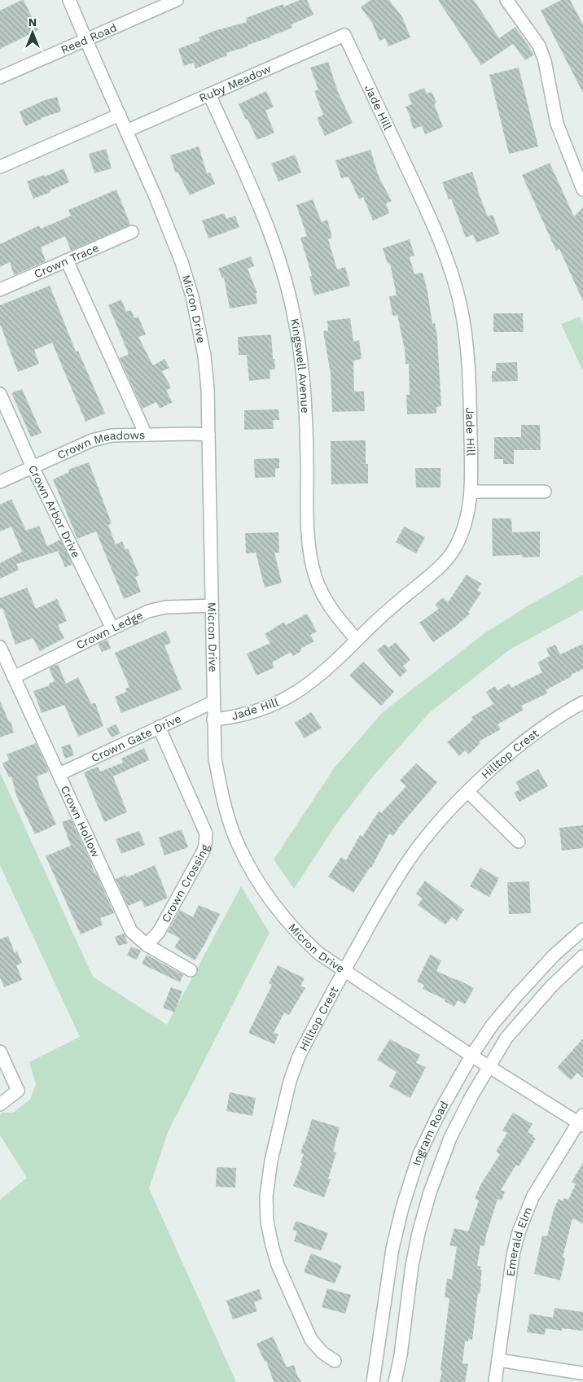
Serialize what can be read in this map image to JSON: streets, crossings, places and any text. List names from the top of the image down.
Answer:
{
  "streets": {
    "street": [
      "Reed Road",
      "Ruby Meadow",
      "Jade Hill",
      "Crown Trace",
      "Micron Drive",
      "Kingswell Avenue",
      "Crown Meadows",
      "Crown Arbor Drive",
      "Crown Ledge",
      "Crown Gate Drive",
      "Hilltop Crest",
      "Crown Hollow",
      "Crown Crossing",
      "Ingram Road",
      "Emerald Elm"
    ]
  },
  "crossings": [
    ["Reed Road", "Micron Drive"],
    ["Ruby Meadow", "Jade Hill"],
    ["Ruby Meadow", "Micron Drive"],
    ["Ruby Meadow", "Kingswell Avenue"],
    ["Jade Hill", "Micron Drive"],
    ["Jade Hill", "Kingswell Avenue"],
    ["Micron Drive", "Crown Meadows"],
    ["Micron Drive", "Crown Ledge"],
    ["Micron Drive", "Crown Gate Drive"],
    ["Micron Drive", "Hilltop Crest"],
    ["Micron Drive", "Ingram Road"],
    ["Micron Drive", "Emerald Elm"],
    ["Crown Meadows", "Crown Arbor Drive"],
    ["Crown Arbor Drive", "Crown Ledge"],
    ["Crown Ledge", "Crown Hollow"],
    ["Crown Gate Drive", "Crown Hollow"],
    ["Crown Gate Drive", "Crown Crossing"],
    ["Crown Hollow", "Crown Crossing"]
  ],
  "north": "top"
}
